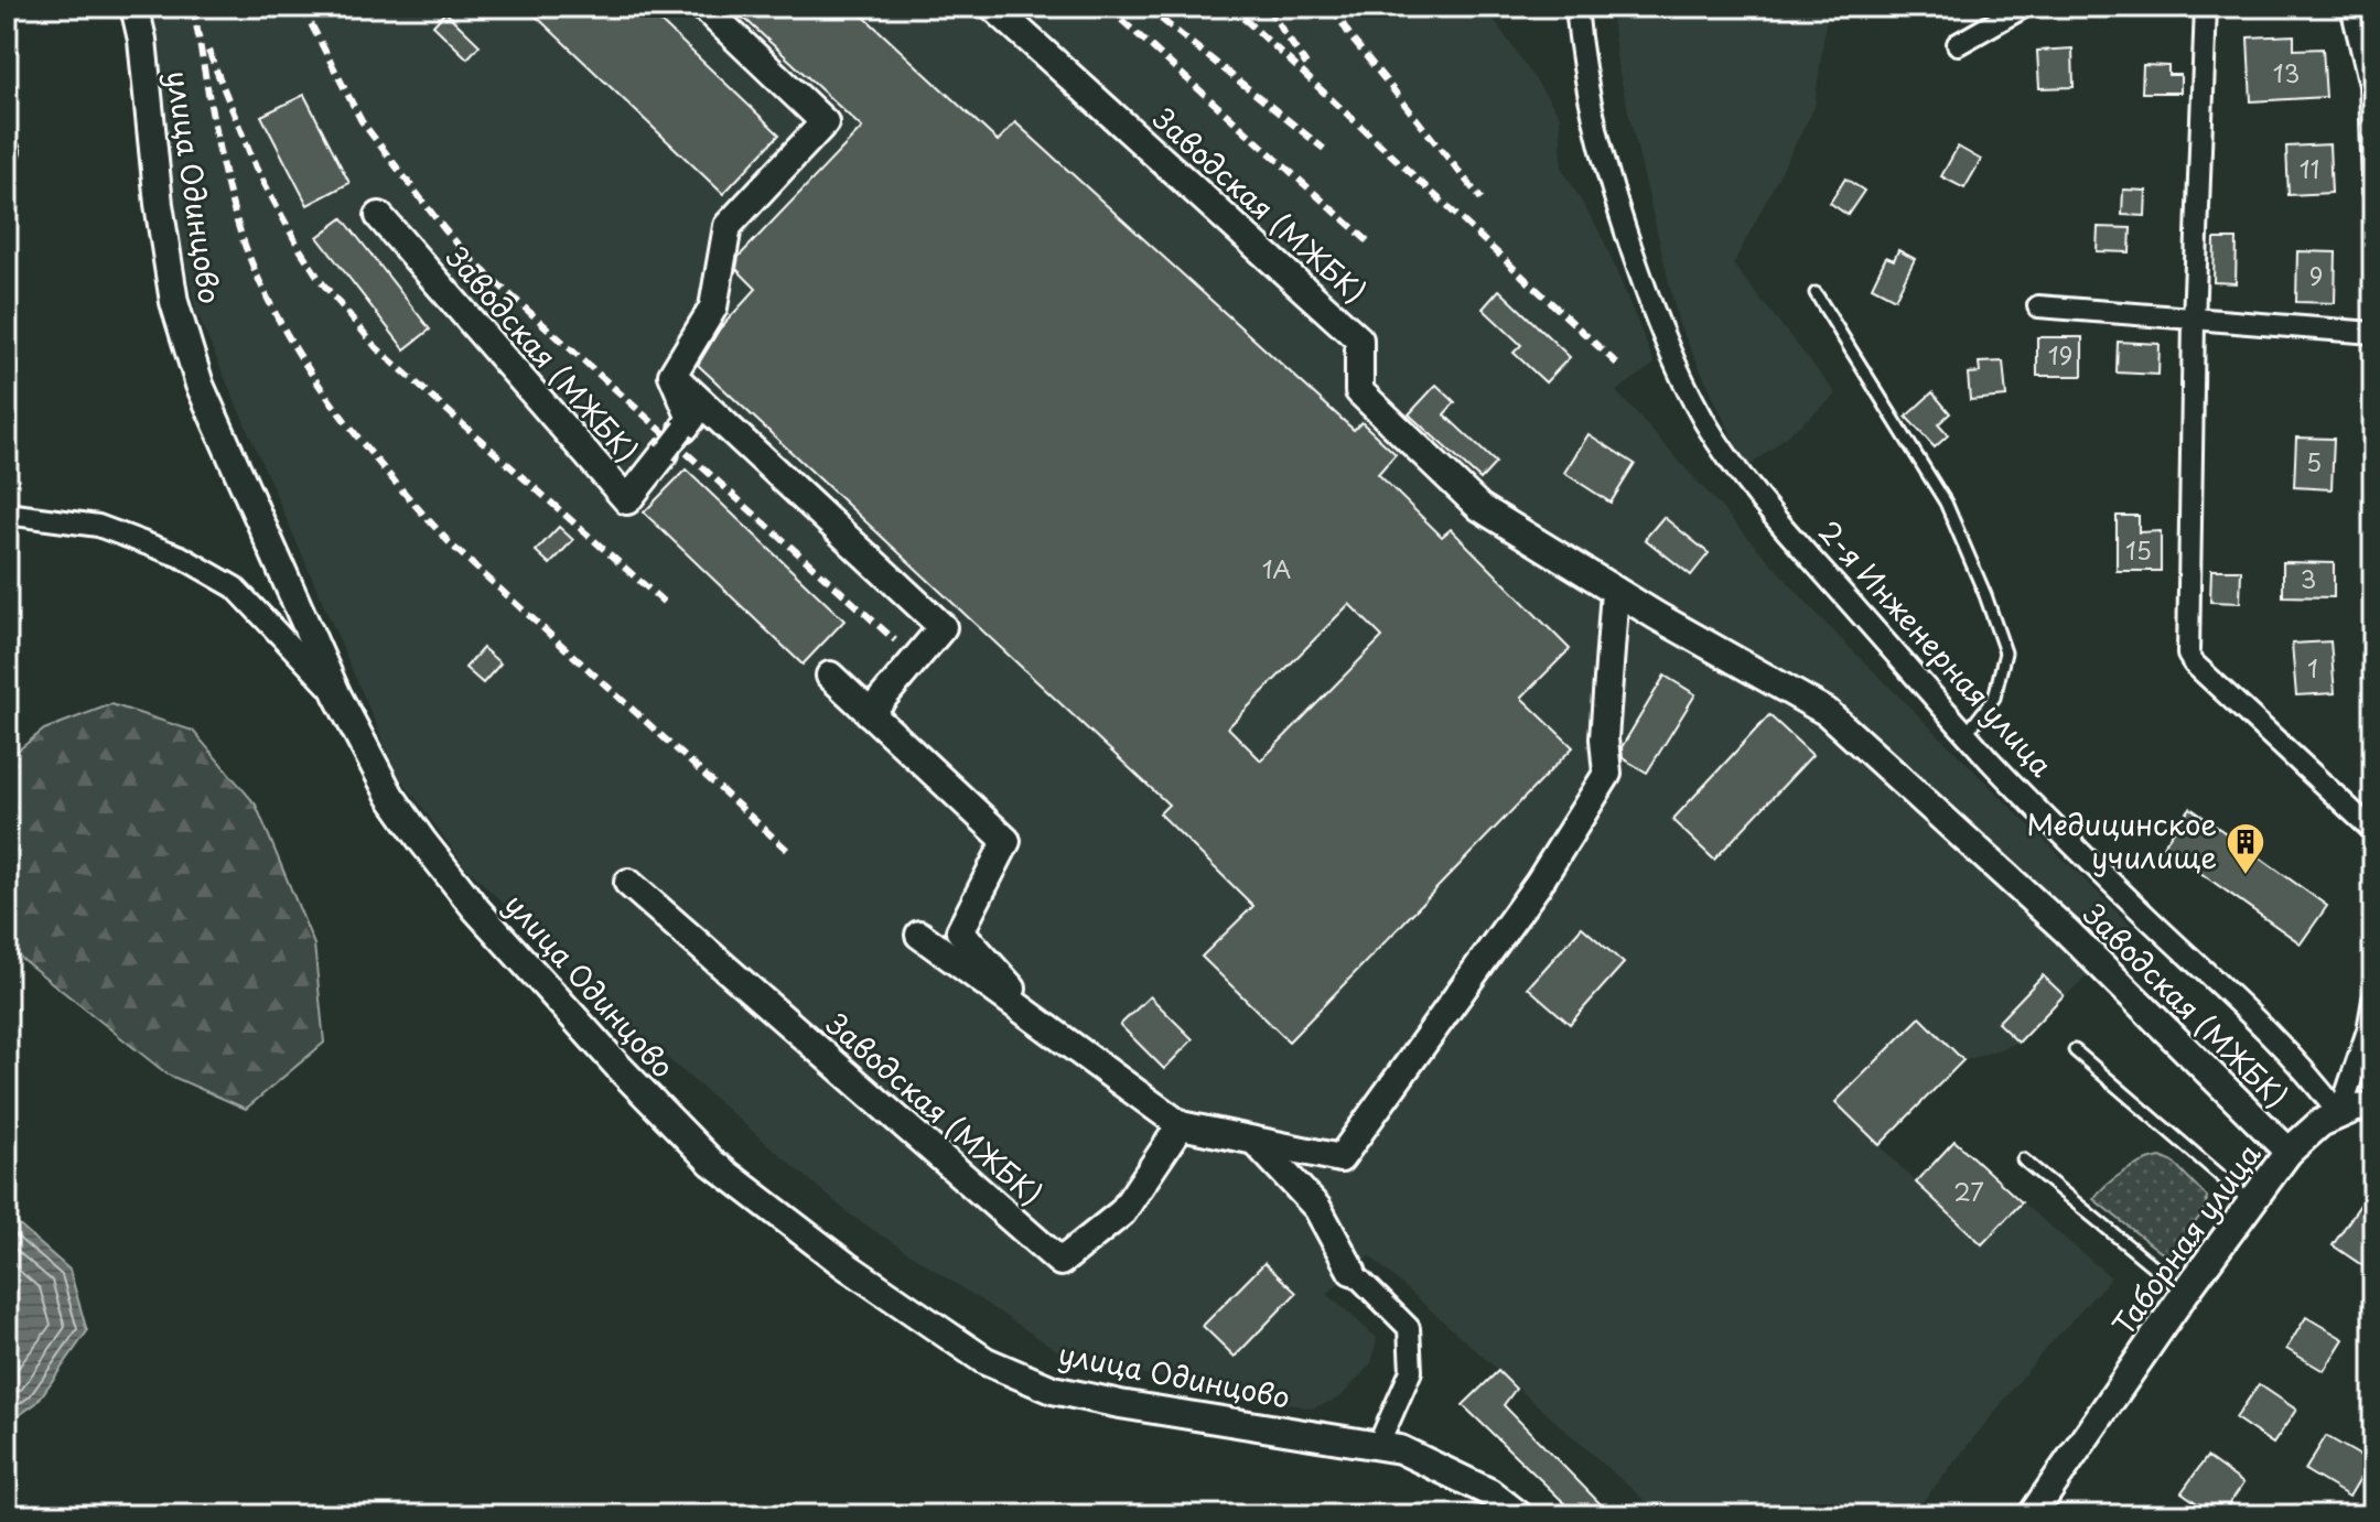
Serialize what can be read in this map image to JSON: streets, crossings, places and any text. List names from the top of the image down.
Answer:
{
  "streets": {
    "street": [
      "улица Одинцово",
      "Заводская (МЖБК)",
      "2-я Инженерная улица",
      "Таборная улица"
    ]
  },
  "crossings": [
    ["Заводская (МЖБК)", "Таборная улица"],
    ["2-я Инженерная улица", "Таборная улица"]
  ],
  "places": {
    "building": ["Медицинское училище"]
  },
  "house_numbers": [
    "13",
    "11",
    "9",
    "19",
    "5",
    "15",
    "1А",
    "3",
    "1",
    "27"
  ]
}
